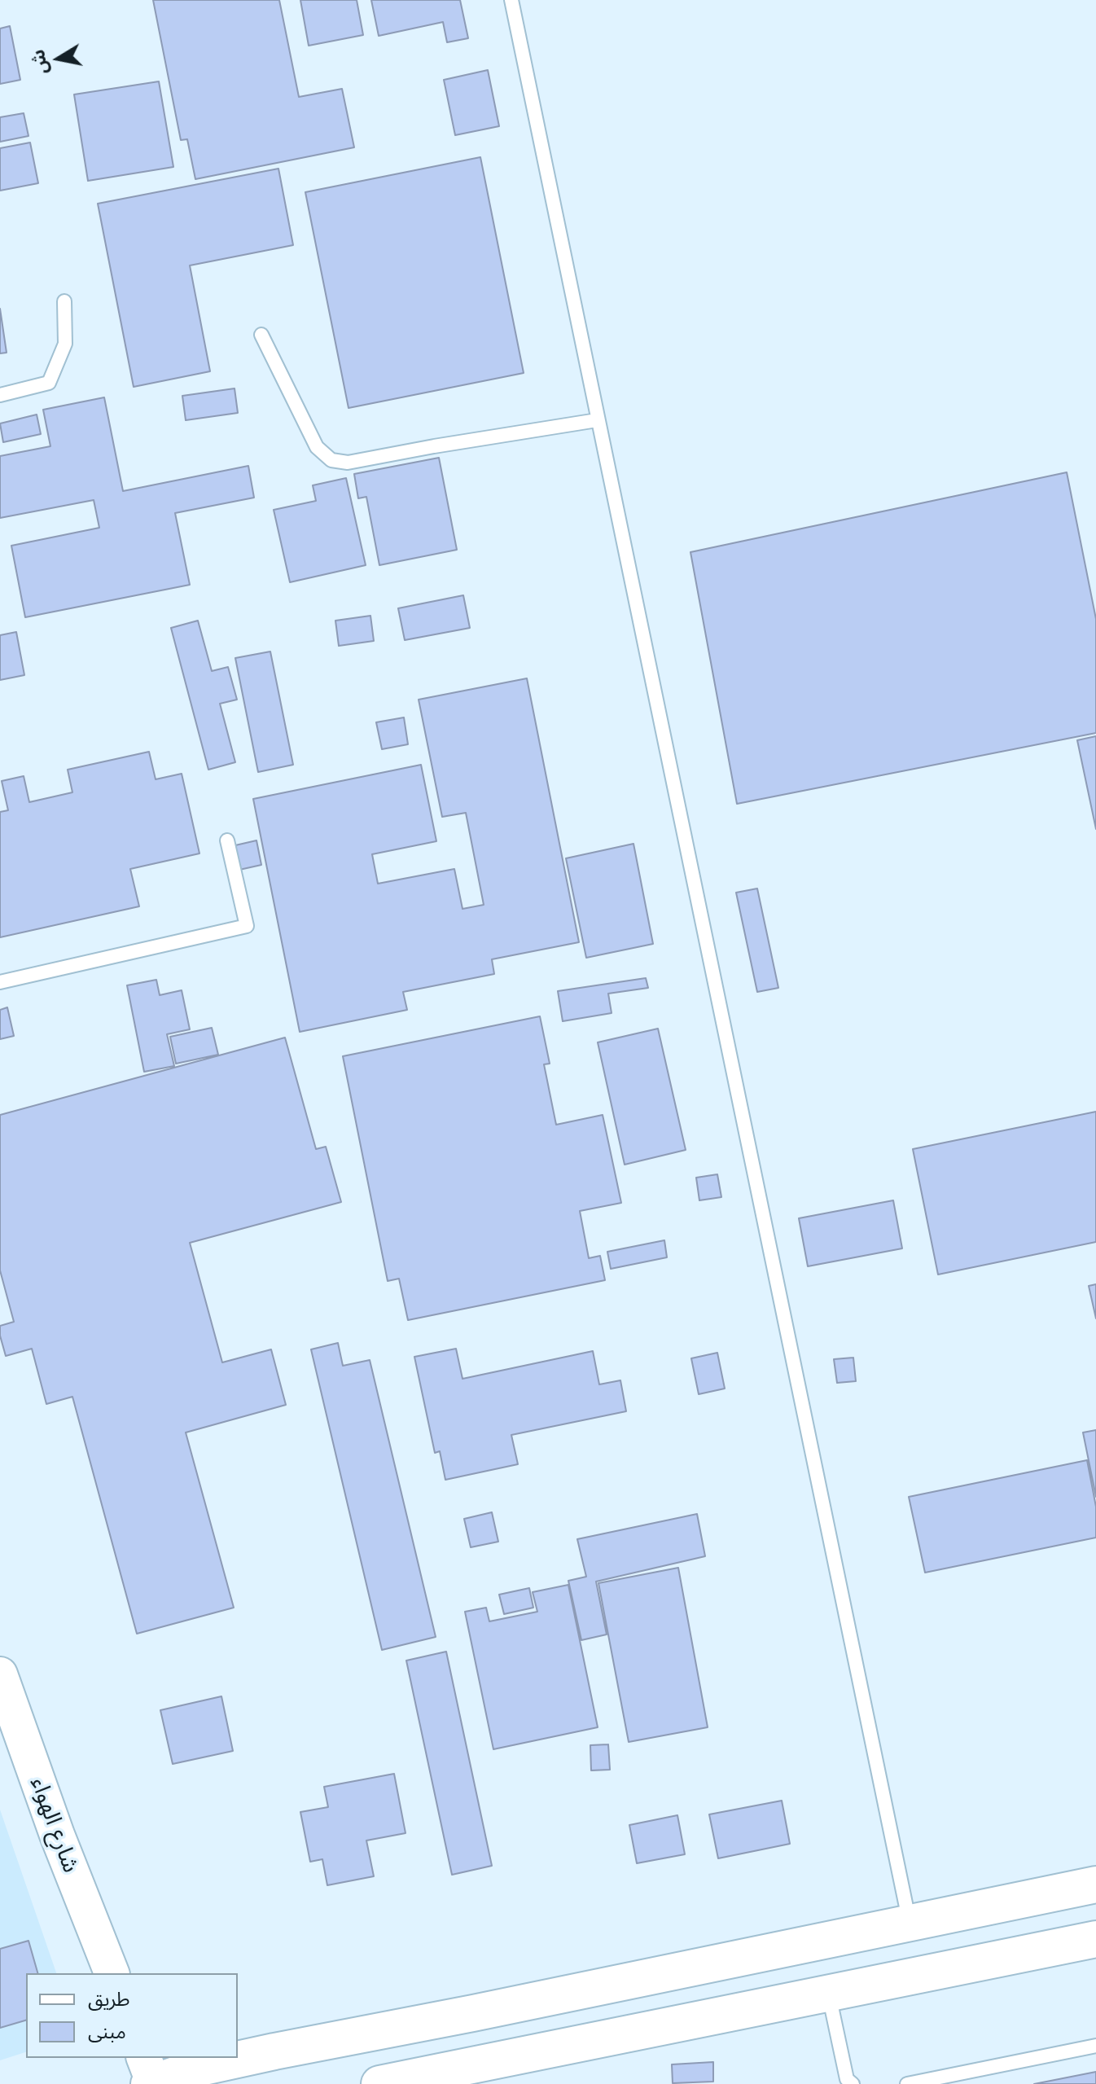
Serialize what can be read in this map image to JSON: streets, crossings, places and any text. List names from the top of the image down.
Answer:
{
  "streets": {
    "street": ["شارع الهواء"]
  },
  "legend": ["طريق", "مبنى"],
  "north": "left"
}
